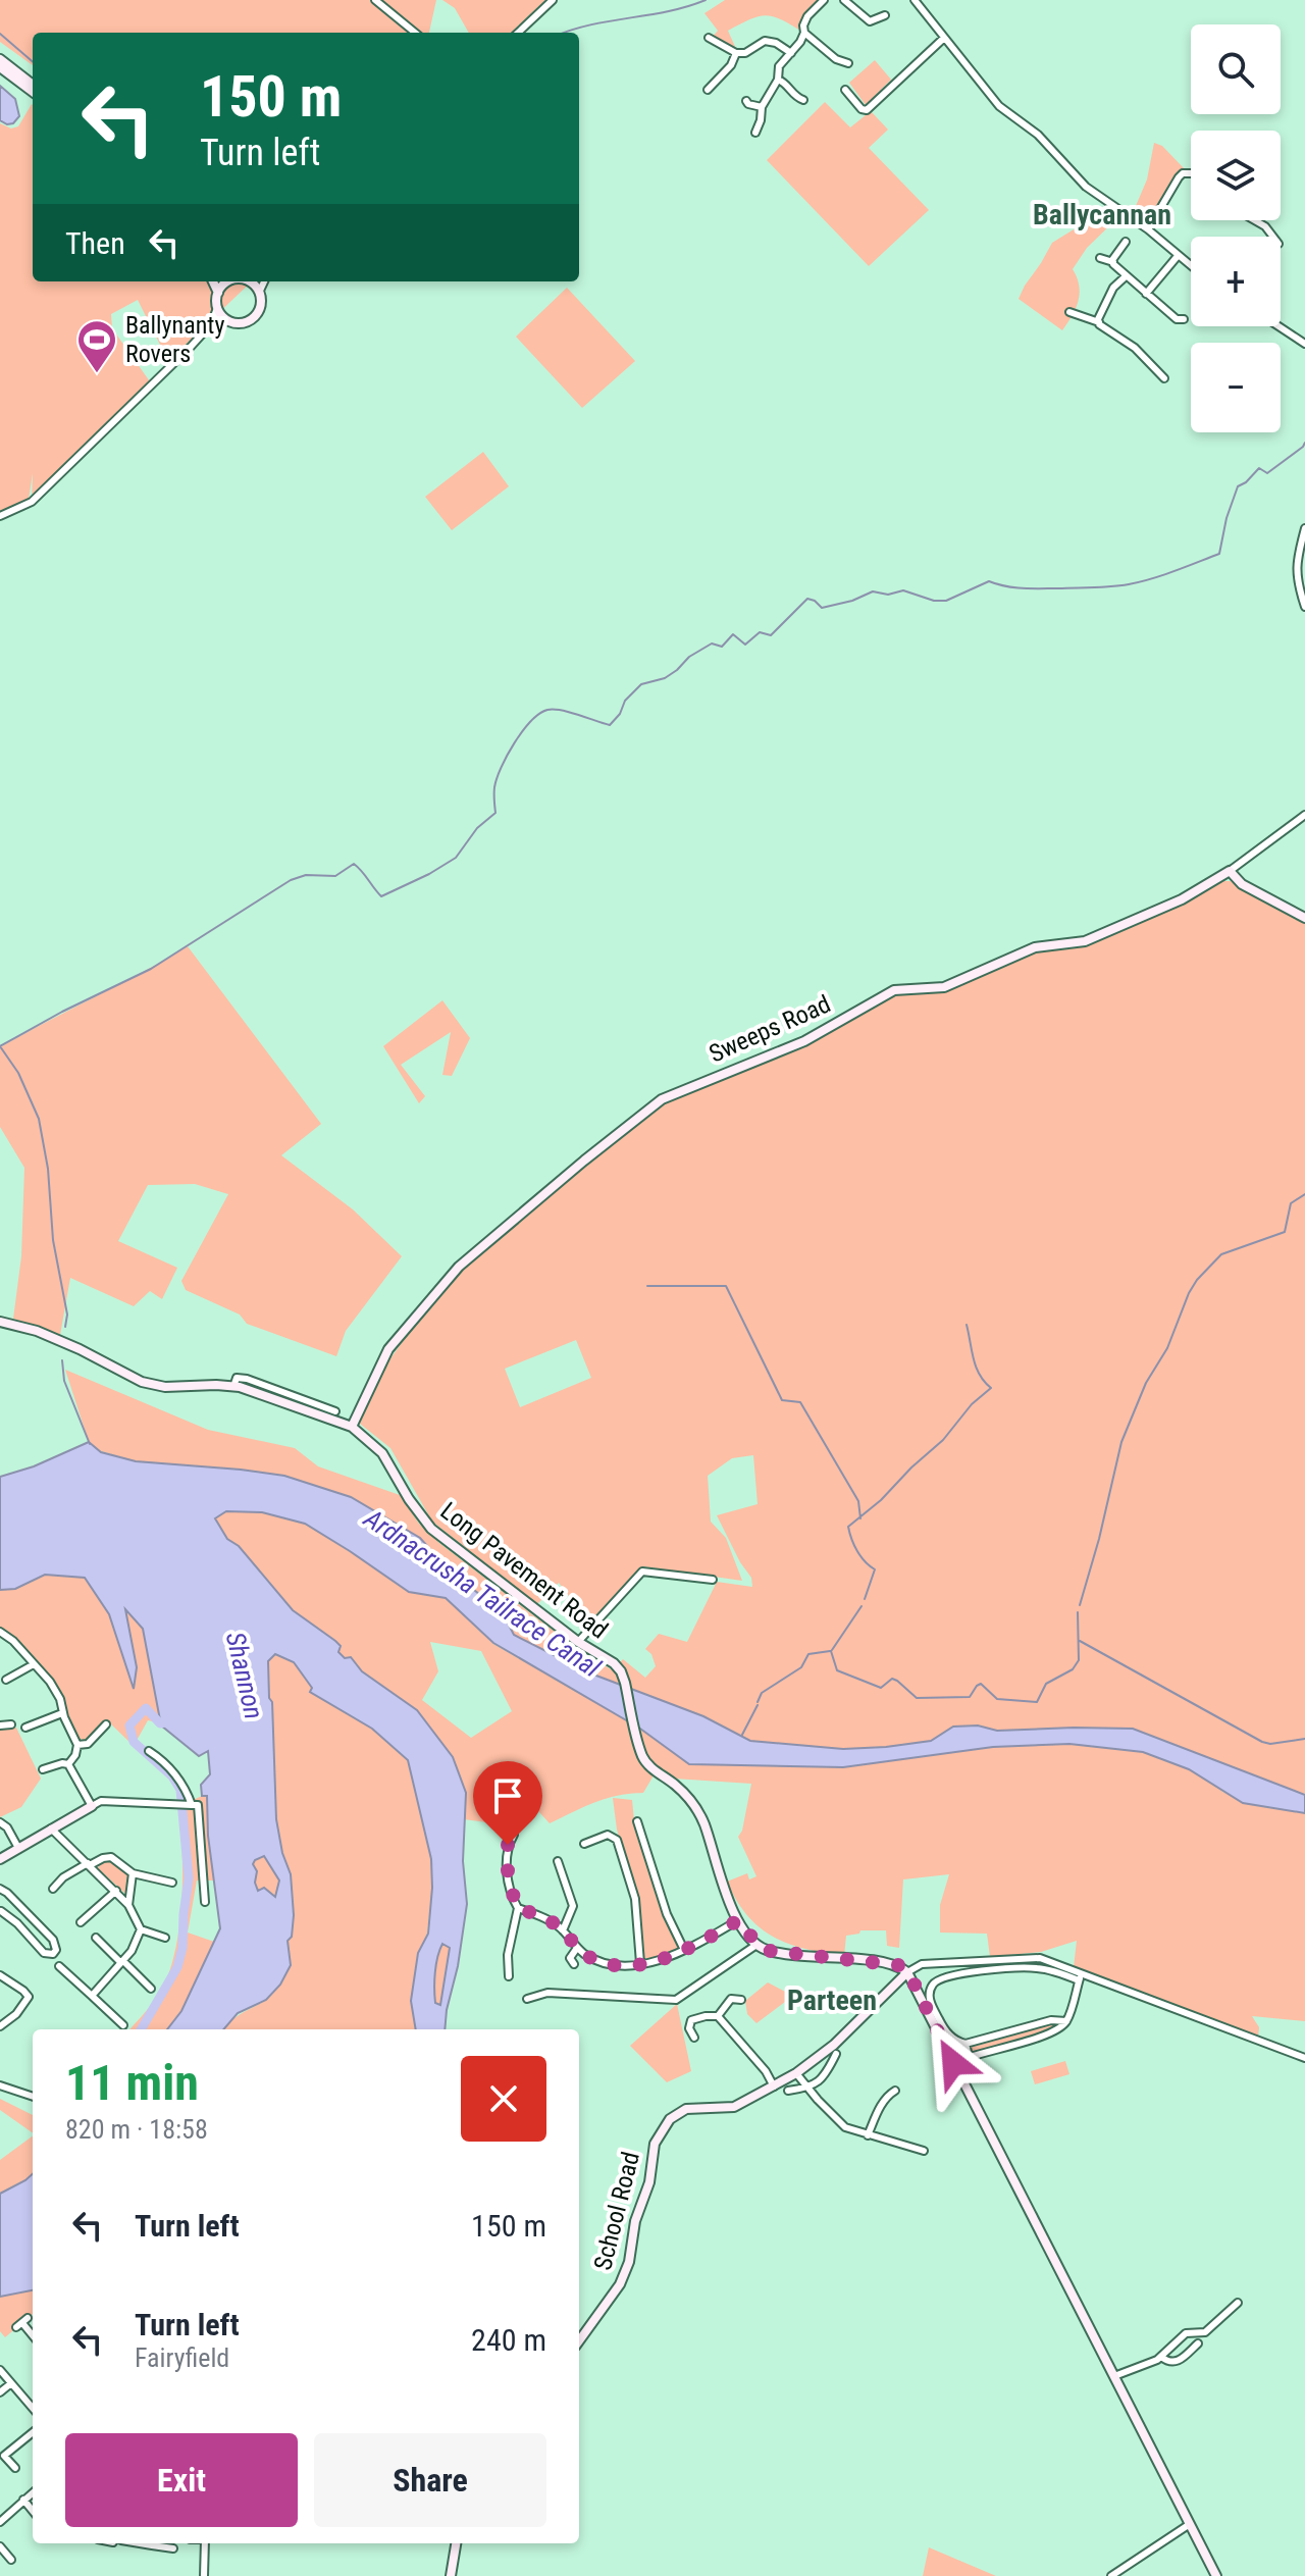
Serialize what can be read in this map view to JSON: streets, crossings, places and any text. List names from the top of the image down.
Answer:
{
  "streets": {
    "street": ["Sweeps Road", "Long Pavement Road", "School Road"]
  },
  "crossings": [
    ["Sweeps Road", "Long Pavement Road"]
  ],
  "districts": ["Ballycannan", "Parteen"],
  "water": ["Ardnacrusha Tailrace Canal", "Shannon"],
  "places": {
    "sports": ["Ballynanty Rovers"]
  },
  "page": {
    "map_buttons": ["+", "−"],
    "turn": ["150 m", "Turn left"],
    "then": "Then",
    "heading": ["11 min", "820 m · 18:58"],
    "list": [
      {
        "name": "Turn left",
        "value": "150 m"
      },
      {
        "name": "Turn left",
        "note": "Fairyfield",
        "value": "240 m"
      }
    ],
    "buttons": ["Exit", "Share"]
  }
}
